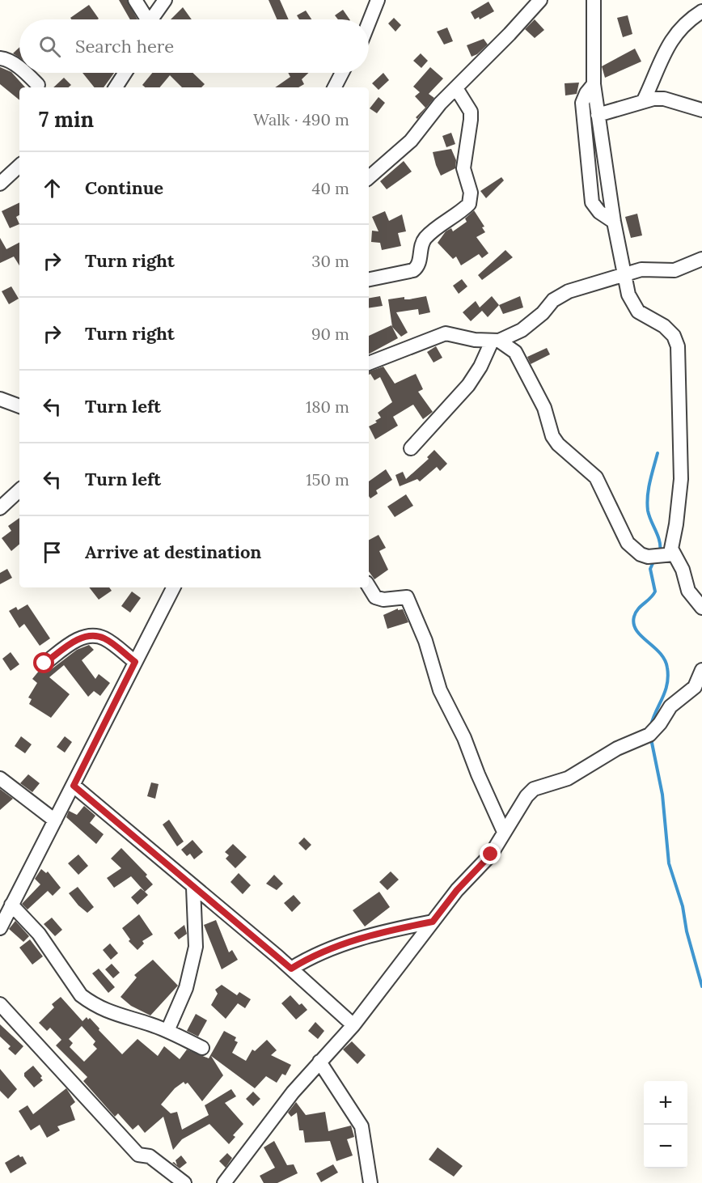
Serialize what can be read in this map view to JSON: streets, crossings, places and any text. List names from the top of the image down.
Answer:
{
  "page": {
    "search": "Search here",
    "heading": ["7 min", "Walk · 490 m"],
    "list": [
      ["Continue", "40 m"],
      ["Turn right", "30 m"],
      ["Turn right", "90 m"],
      ["Turn left", "180 m"],
      ["Turn left", "150 m"],
      "Arrive at destination"
    ],
    "map_buttons": ["+", "−"]
  }
}
